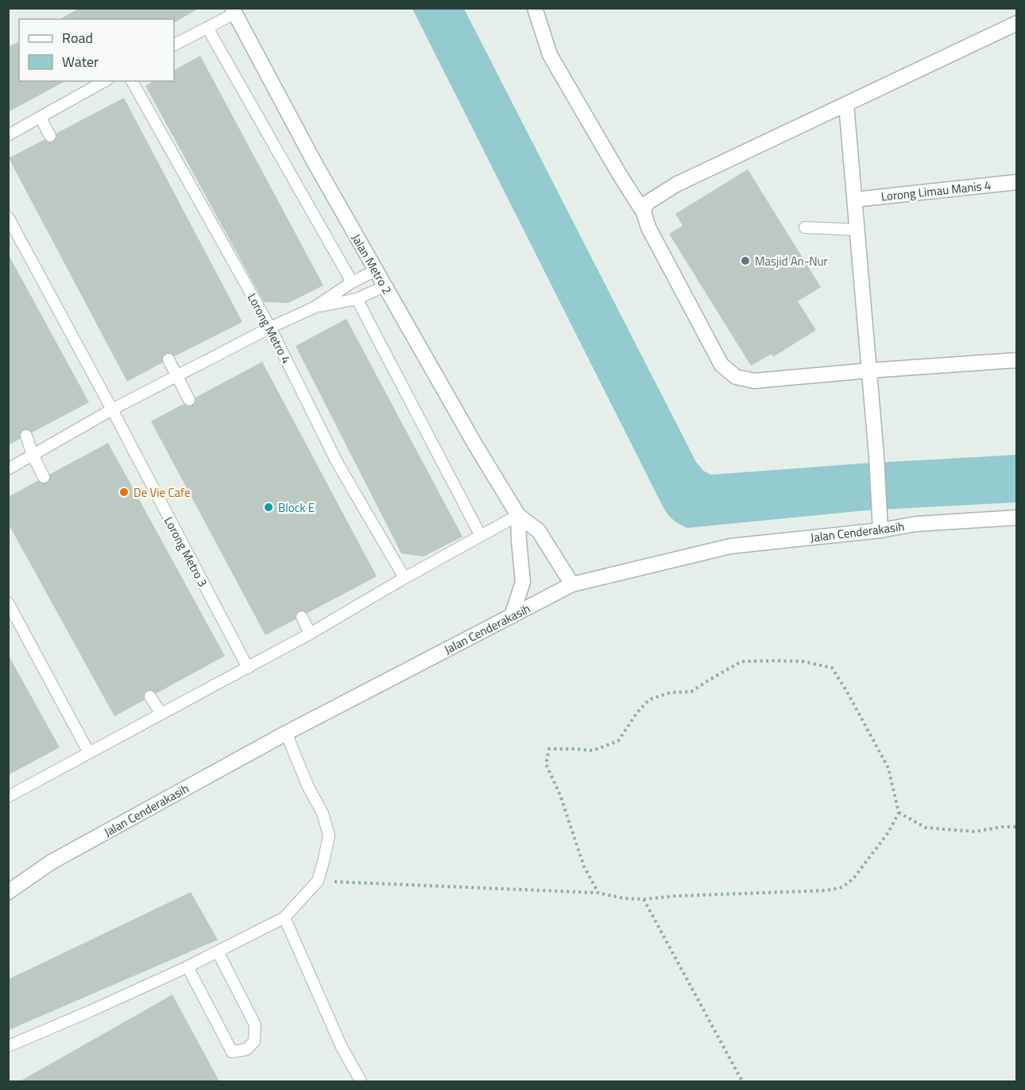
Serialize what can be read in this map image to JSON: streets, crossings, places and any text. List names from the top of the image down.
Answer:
{
  "streets": {
    "street": ["Lorong Limau Manis 4", "Jalan Metro 2", "Jalan Cenderakasih"],
    "lane": ["Lorong Metro 4", "Lorong Metro 3"]
  },
  "crossings": [
    ["Jalan Metro 2", "Jalan Cenderakasih"]
  ],
  "places": ["Masjid An-Nur", "De Vie Cafe", "Block E"],
  "legend": ["Road", "Water"]
}
